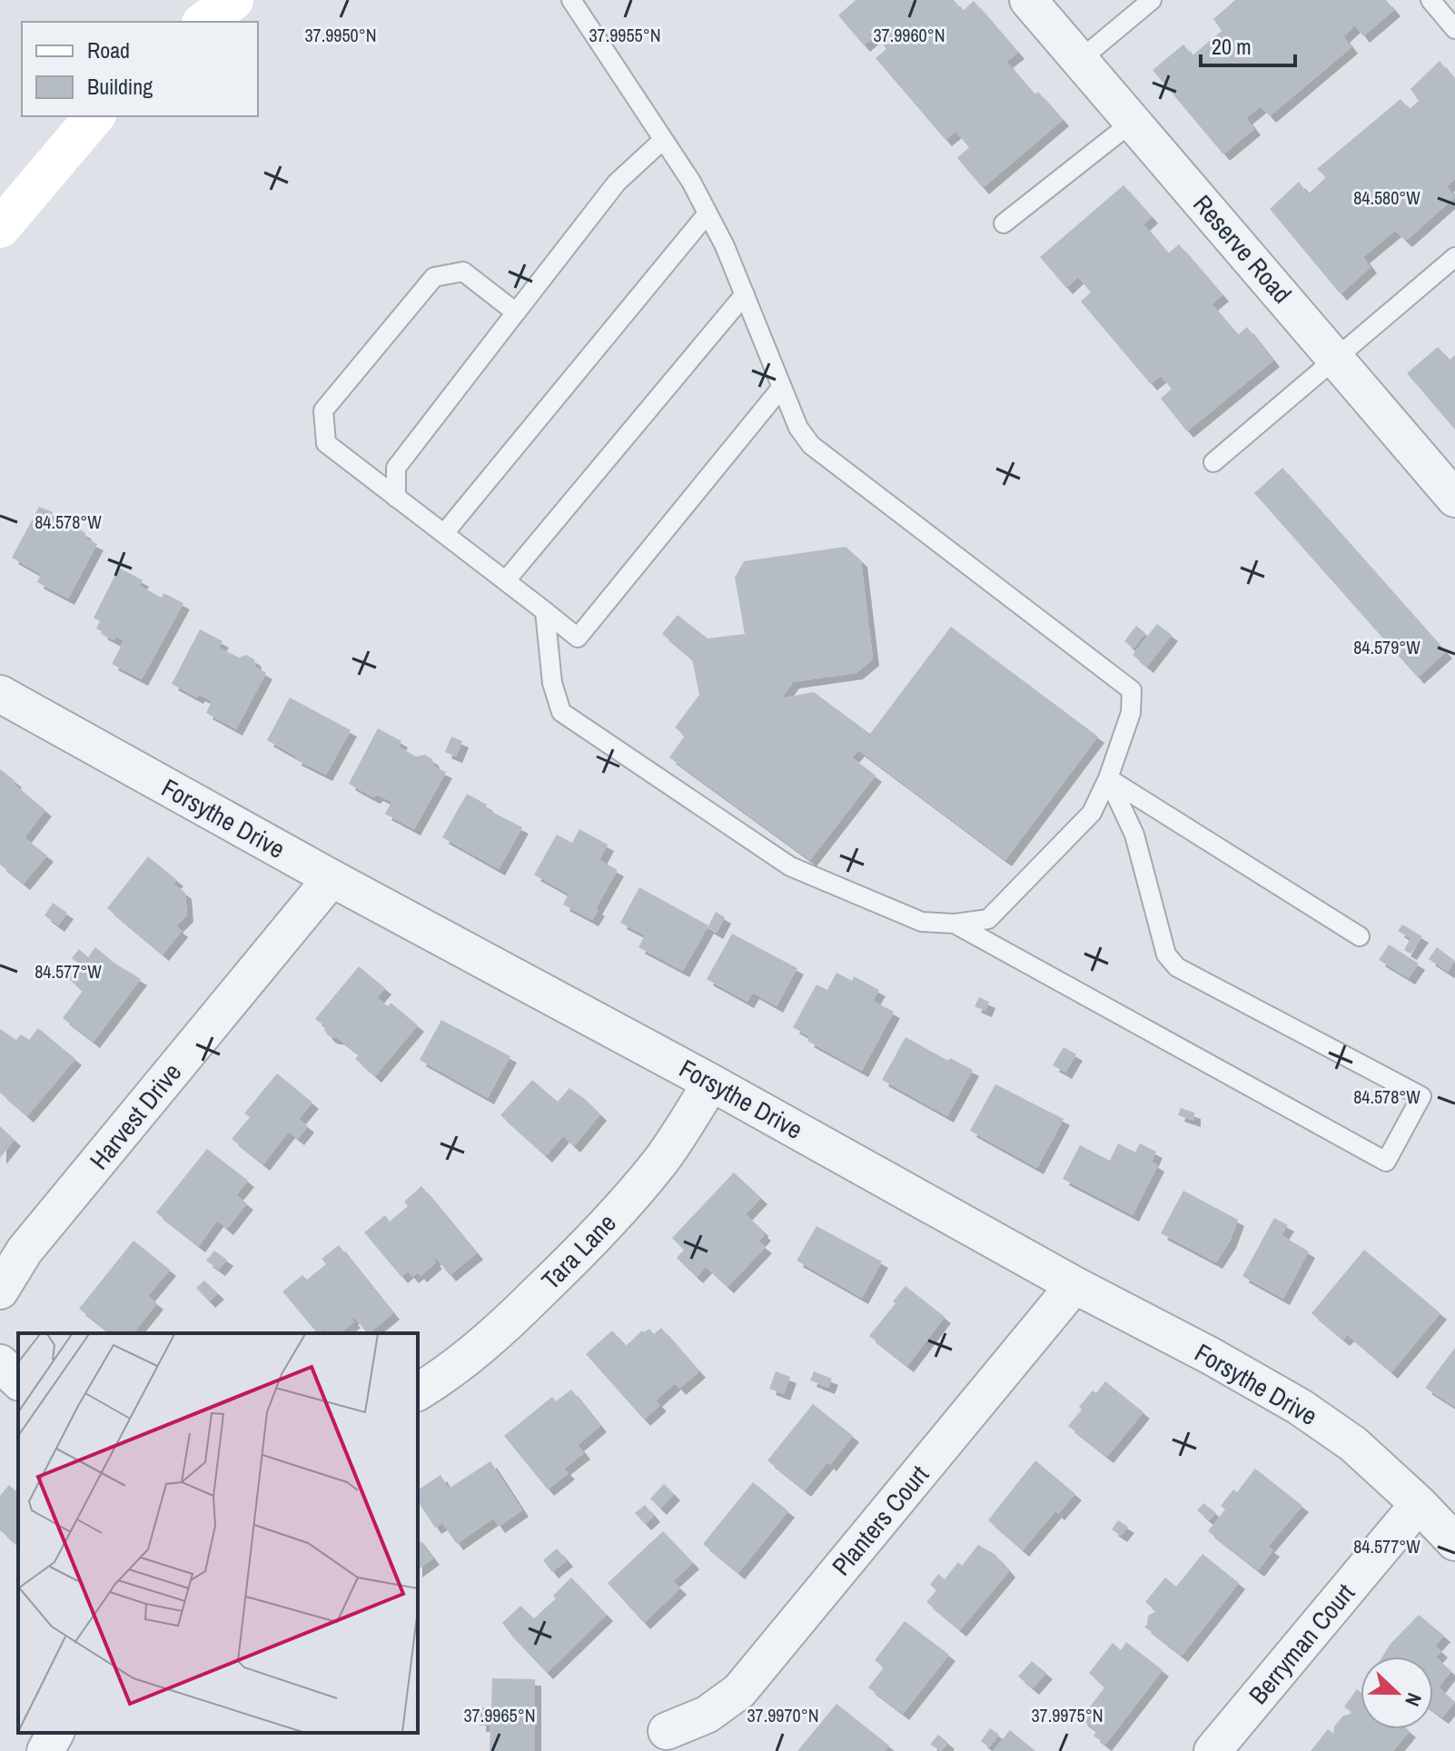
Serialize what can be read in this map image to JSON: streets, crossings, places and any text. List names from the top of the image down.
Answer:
{
  "streets": {
    "street": [
      "Reserve Road",
      "Forsythe Drive",
      "Harvest Drive",
      "Tara Lane",
      "Planters Court",
      "Berryman Court"
    ]
  },
  "crossings": [
    ["Forsythe Drive", "Harvest Drive"],
    ["Forsythe Drive", "Tara Lane"],
    ["Forsythe Drive", "Planters Court"],
    ["Forsythe Drive", "Berryman Court"]
  ],
  "legend": ["Road", "Building"],
  "scale_bar": "20 m",
  "north": "right",
  "coordinates": [
    "37.9955°N",
    "37.9960°N",
    "37.9950°N",
    "84.580°W",
    "84.578°W",
    "84.579°W",
    "84.577°W",
    "37.9965°N",
    "37.9970°N",
    "37.9975°N"
  ]
}
